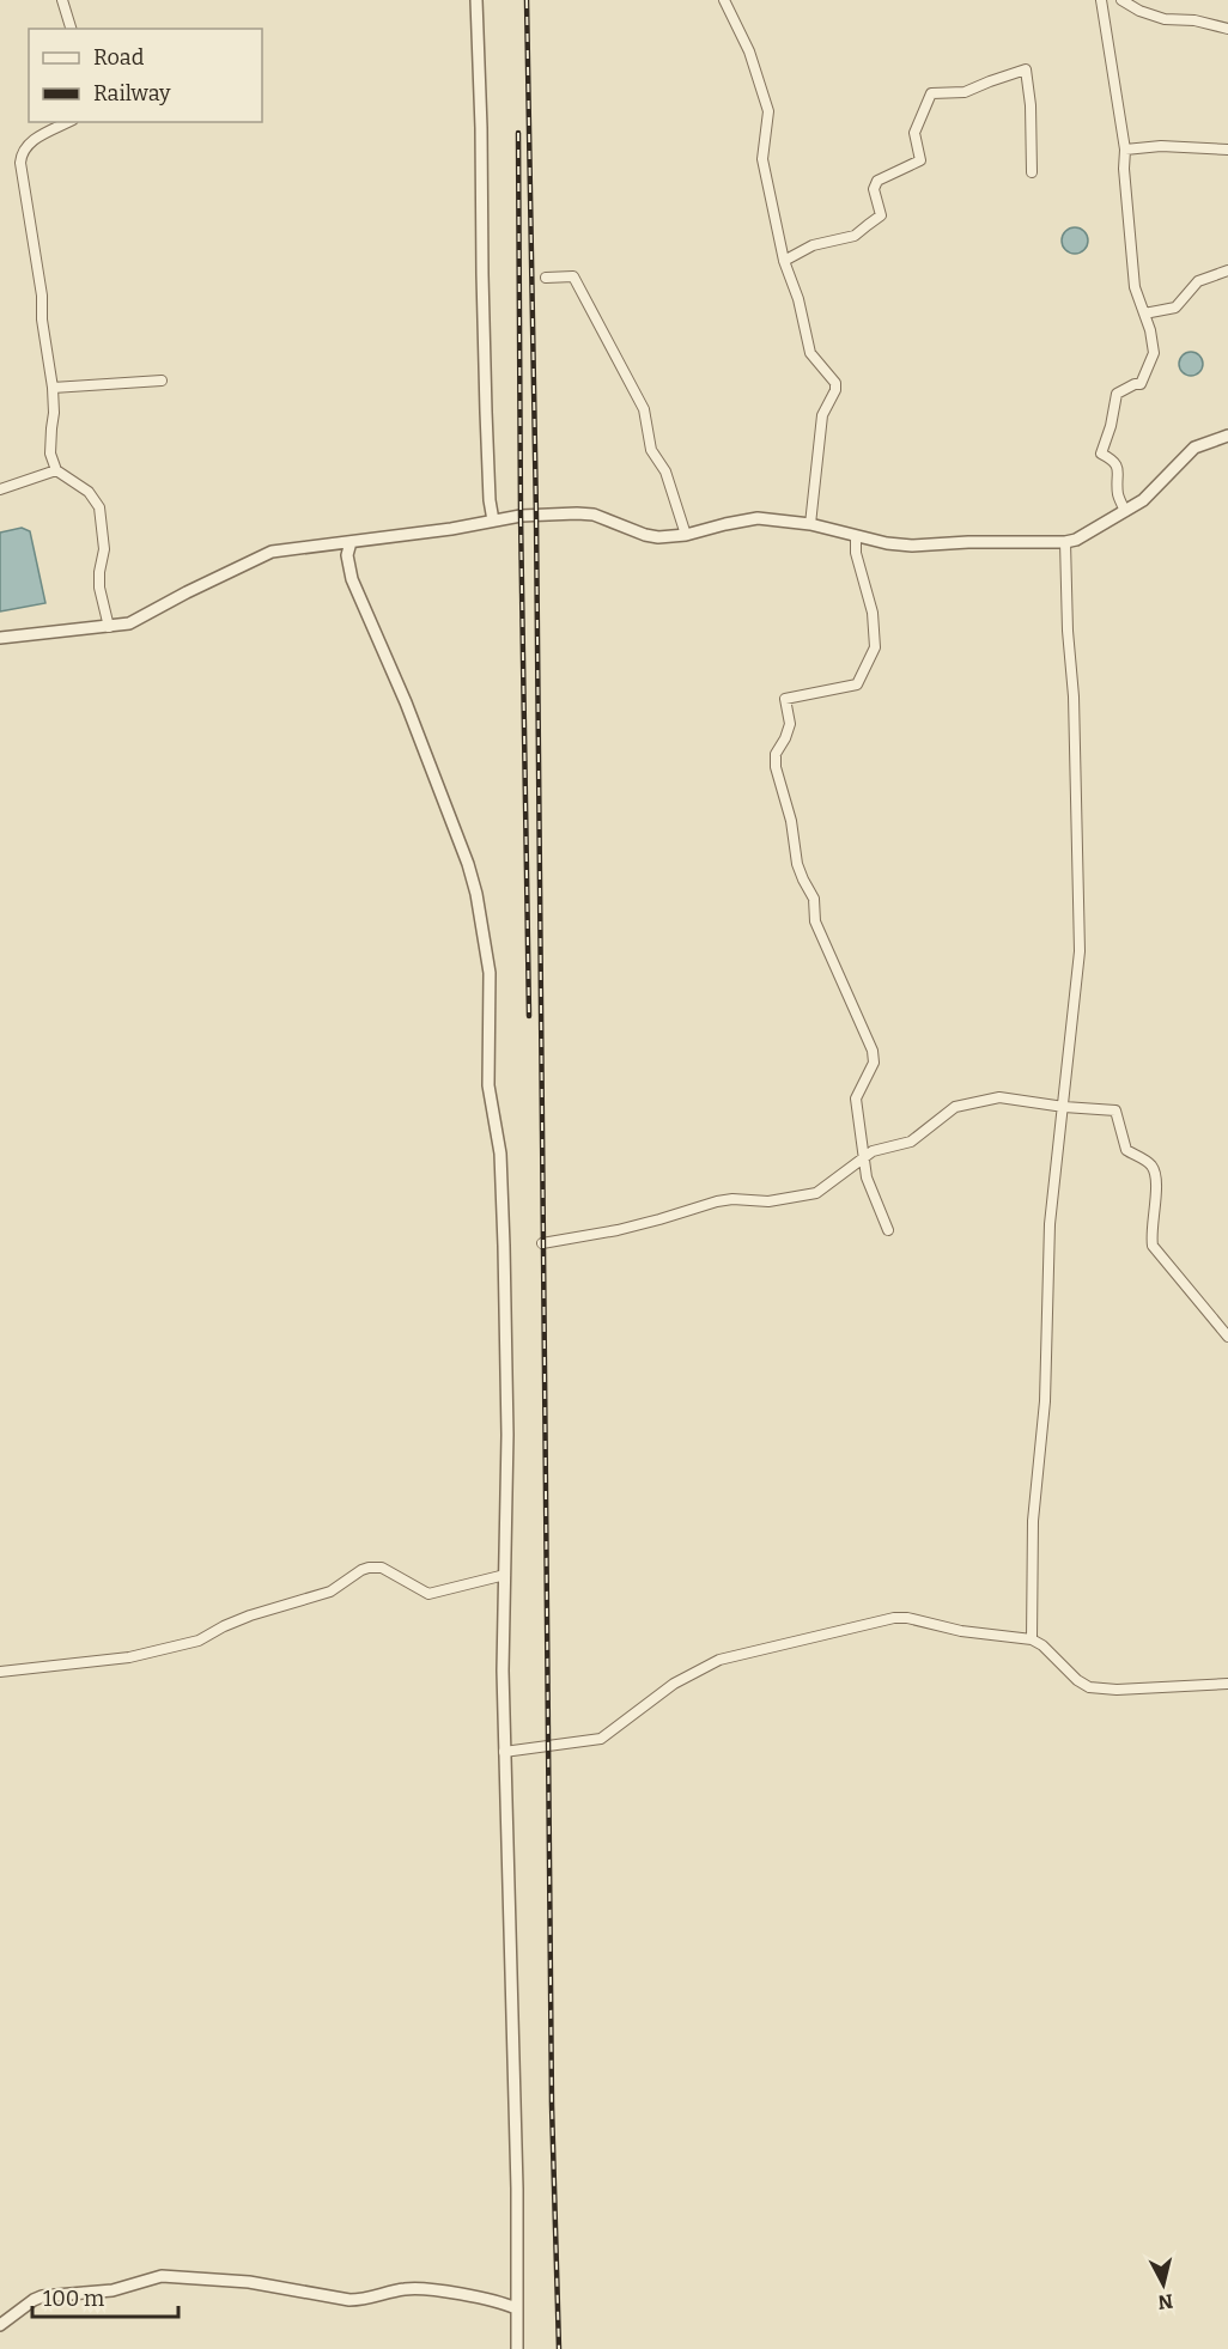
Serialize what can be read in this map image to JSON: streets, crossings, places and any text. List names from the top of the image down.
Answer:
{
  "legend": ["Road", "Railway"],
  "scale_bar": "100 m",
  "north": "bottom"
}
